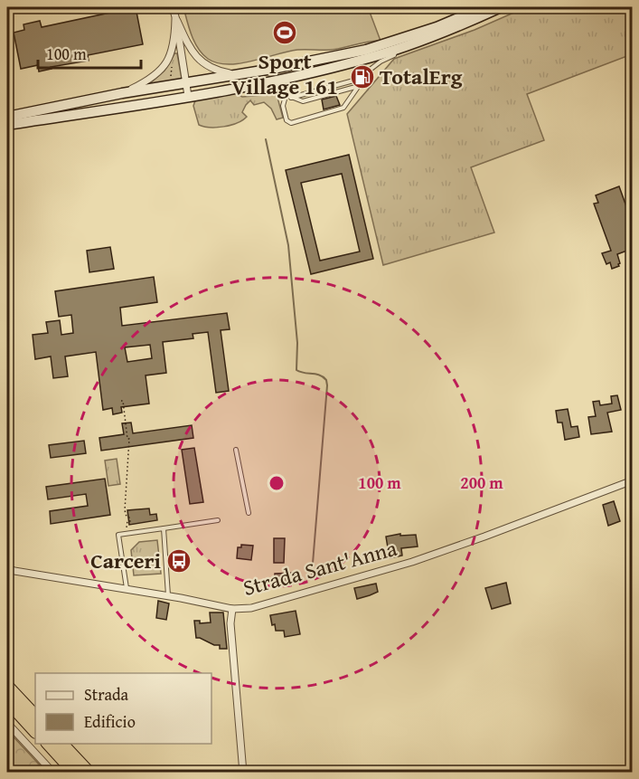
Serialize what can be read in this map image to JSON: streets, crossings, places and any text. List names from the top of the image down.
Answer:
{
  "streets": {
    "street": ["Strada Sant'Anna"]
  },
  "places": {
    "sports": ["Sport Village 161"],
    "fuel station": ["TotalErg"],
    "bus stop": ["Carceri"]
  },
  "legend": ["Strada", "Edificio"],
  "scale_bar": "100 m",
  "rings": ["100 m", "200 m"]
}
